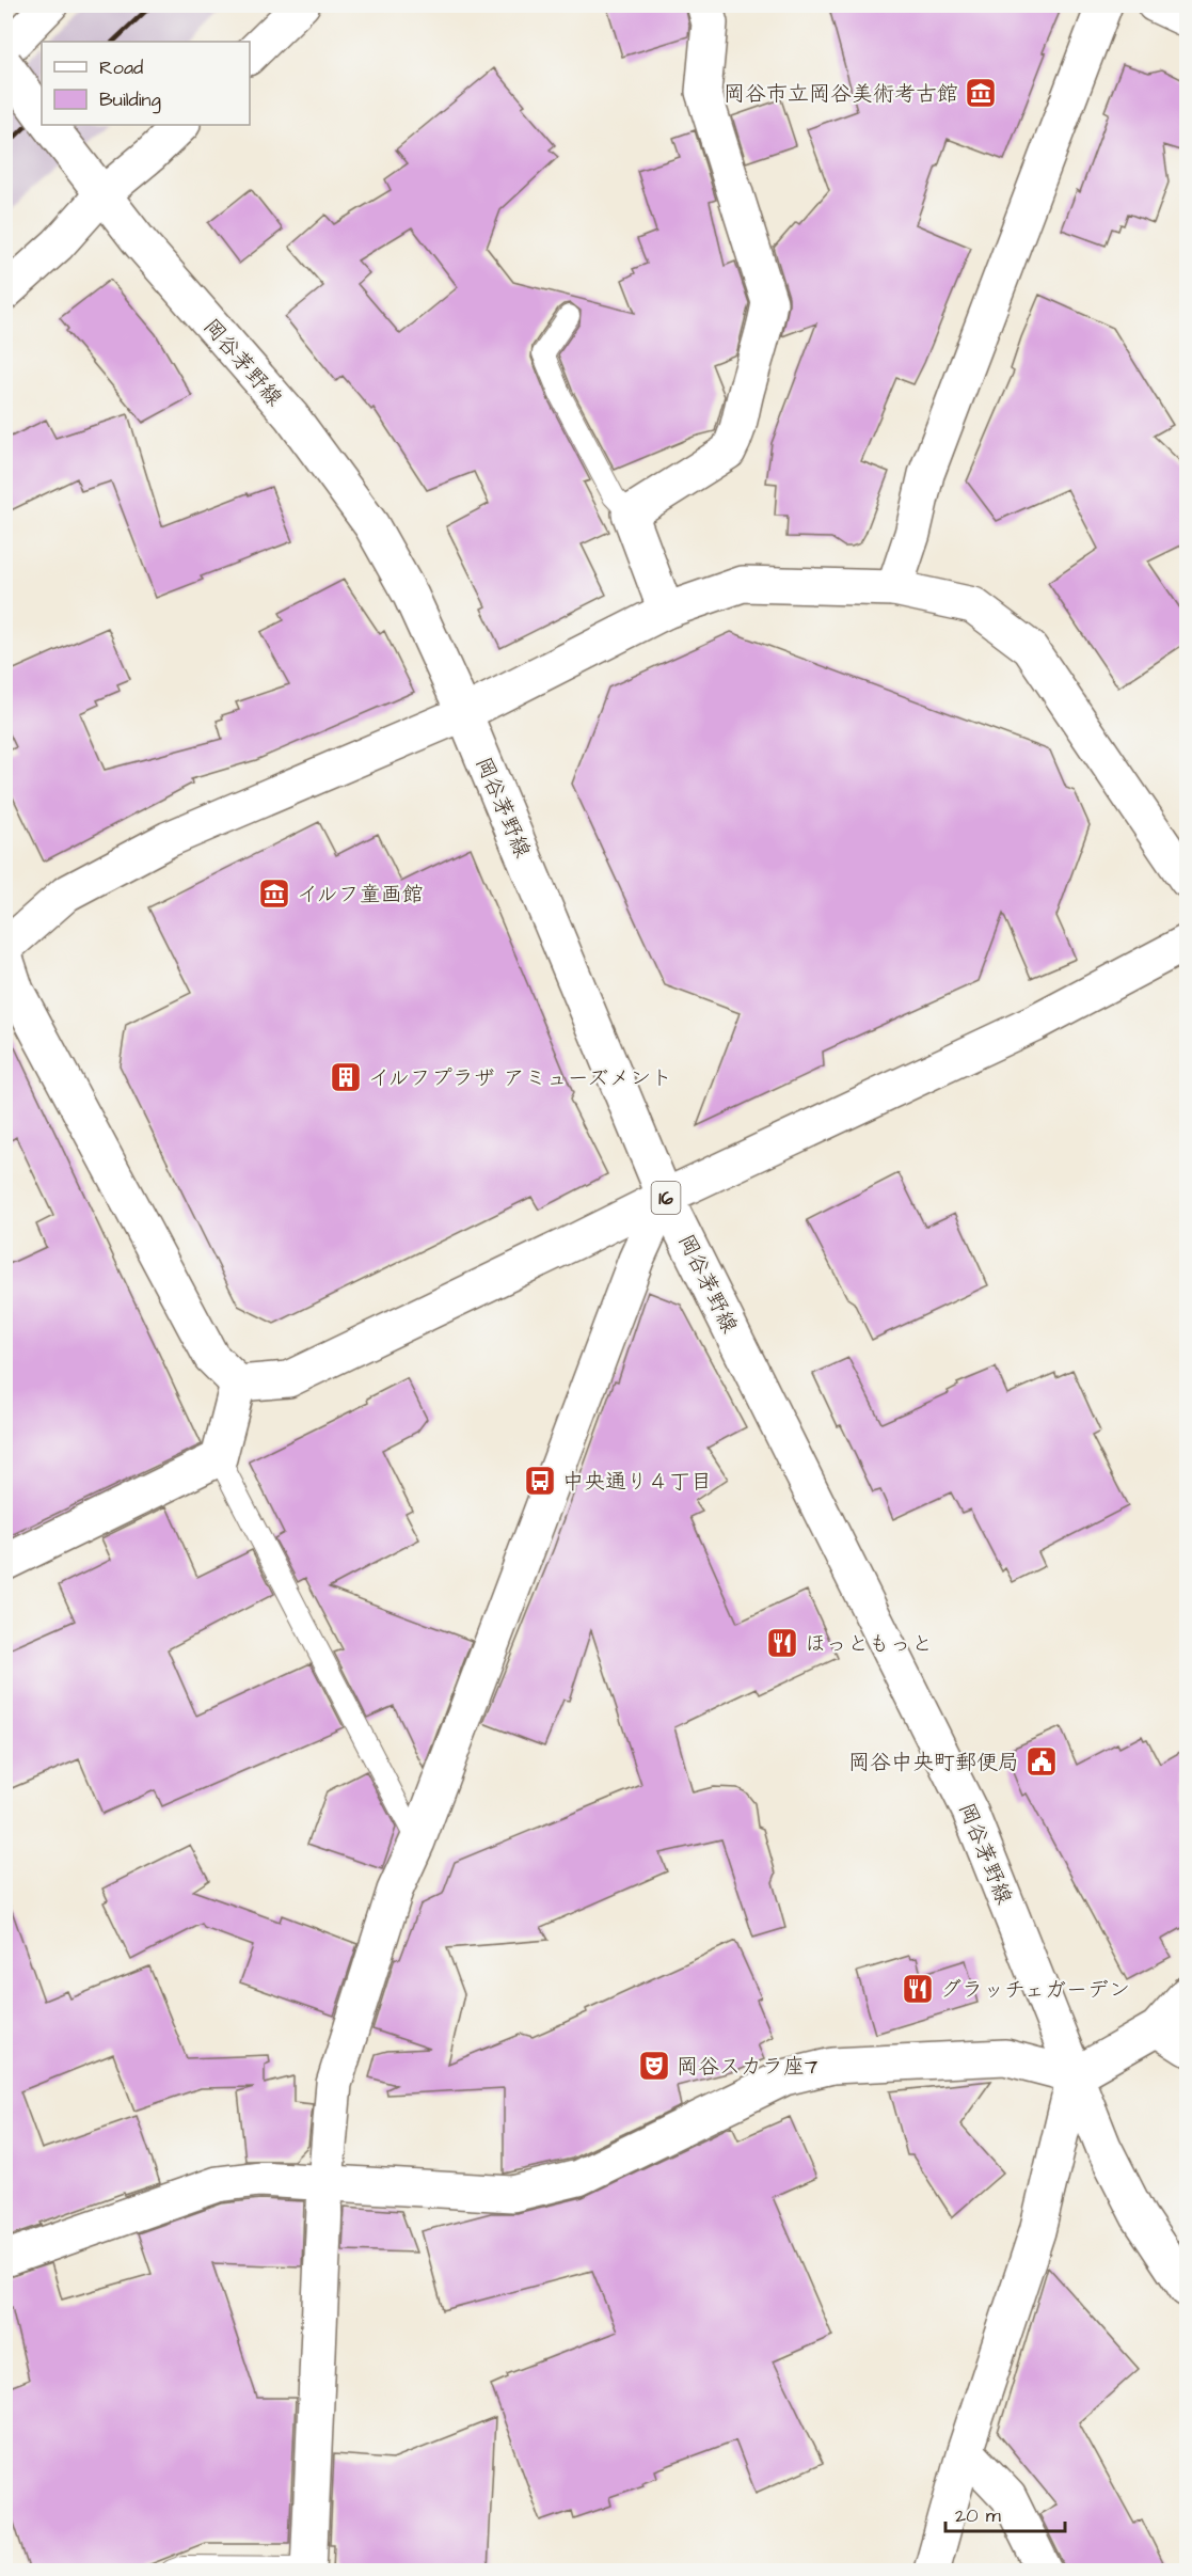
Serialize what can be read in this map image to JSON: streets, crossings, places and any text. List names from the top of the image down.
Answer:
{
  "streets": {
    "street": ["岡谷茅野線", "16"]
  },
  "places": {
    "museum": ["岡谷市立岡谷美術考古館", "イルフ童画館"],
    "building": ["イルフプラザ アミューズメント"],
    "bus stop": ["中央通り４丁目"],
    "restaurant": ["ほっともっと", "グラッチェガーデン"],
    "public building": ["岡谷中央町郵便局"],
    "theatre": ["岡谷スカラ座7"]
  },
  "legend": ["Road", "Building"],
  "scale_bar": "20 m"
}
